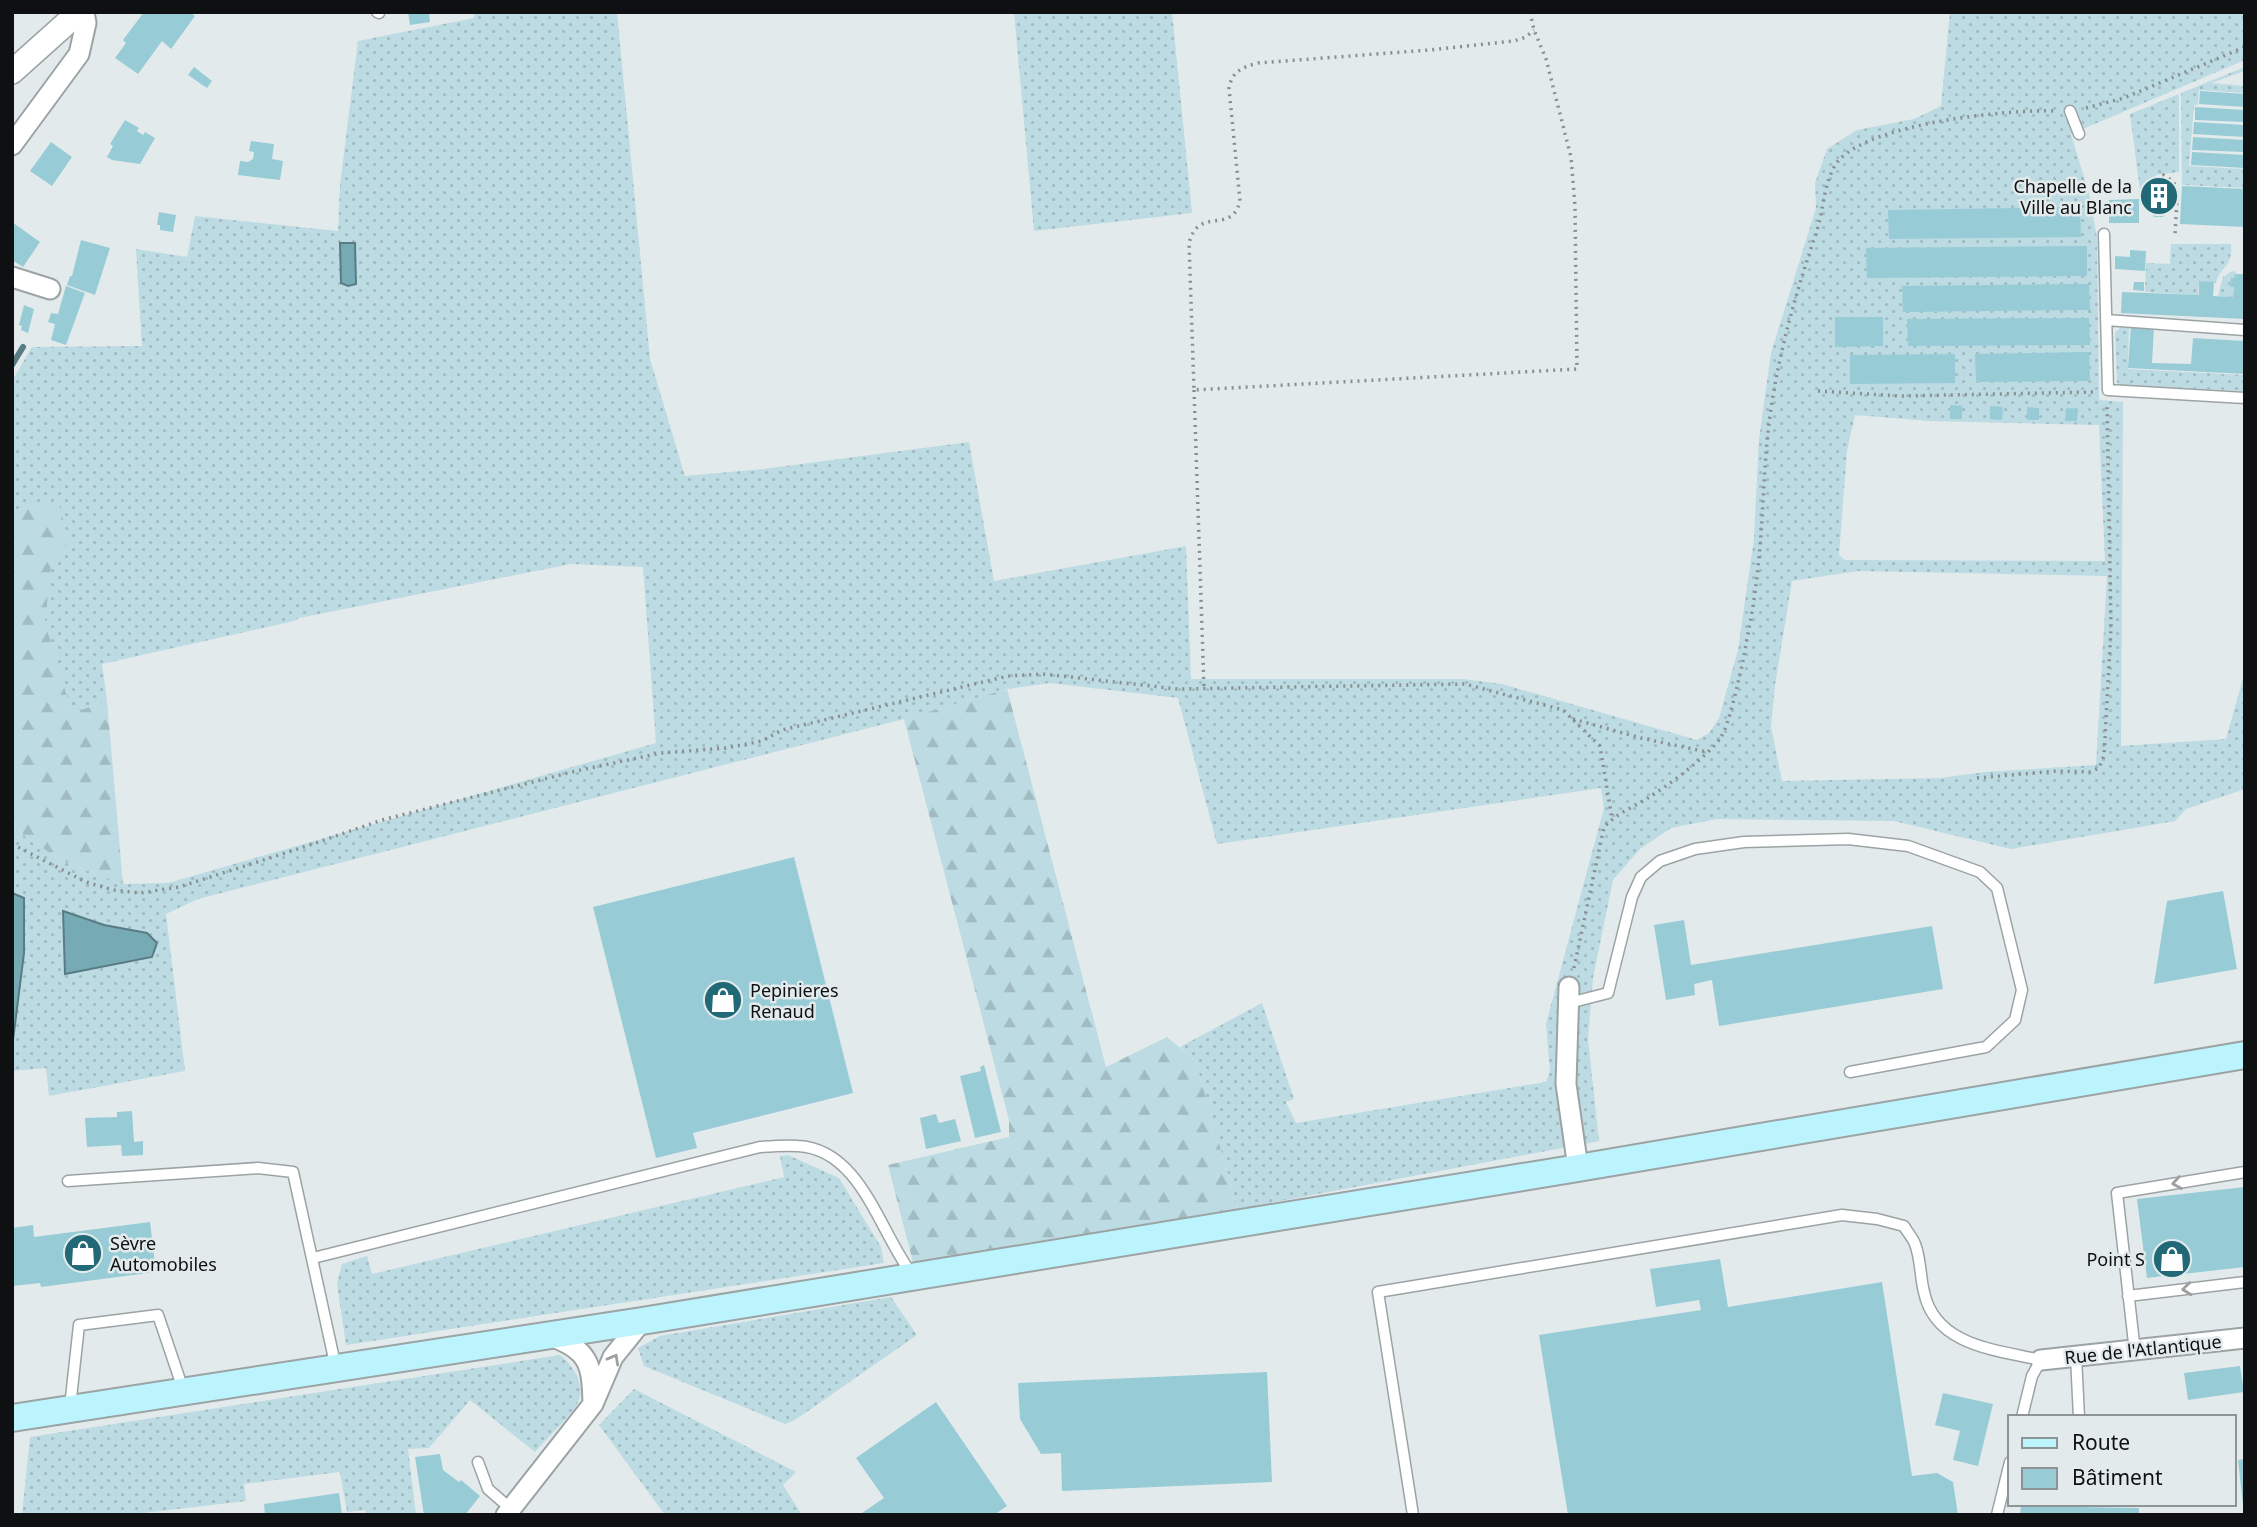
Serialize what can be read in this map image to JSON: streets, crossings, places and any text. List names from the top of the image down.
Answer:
{
  "streets": {
    "street": ["Rue de l'Atlantique"]
  },
  "places": {
    "building": ["Chapelle de la Ville au Blanc"],
    "shop": ["Pepinieres Renaud", "Sèvre Automobiles", "Point S"]
  },
  "legend": ["Route", "Bâtiment"]
}
